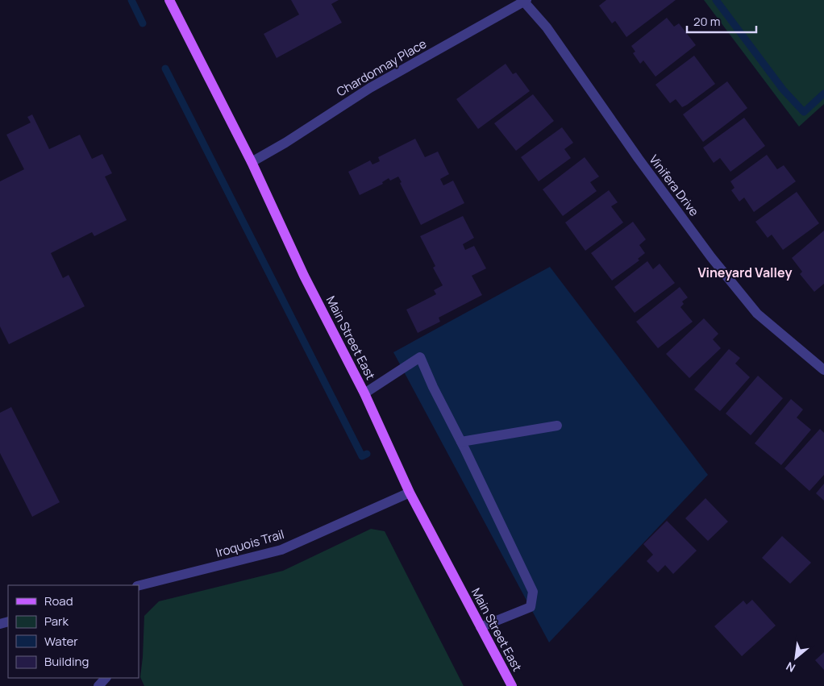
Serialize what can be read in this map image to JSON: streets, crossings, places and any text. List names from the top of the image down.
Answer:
{
  "streets": {
    "main road": ["Main Street East"],
    "street": ["Chardonnay Place", "Vinifera Drive", "Iroquois Trail"]
  },
  "crossings": [
    ["Chardonnay Place", "Vinifera Drive"],
    ["Chardonnay Place", "Main Street East"],
    ["Main Street East", "Iroquois Trail"]
  ],
  "districts": ["Vineyard Valley"],
  "legend": [
    "Road",
    "Park",
    "Water",
    "Building"
  ],
  "scale_bar": "20 m",
  "north": "bottom left"
}
